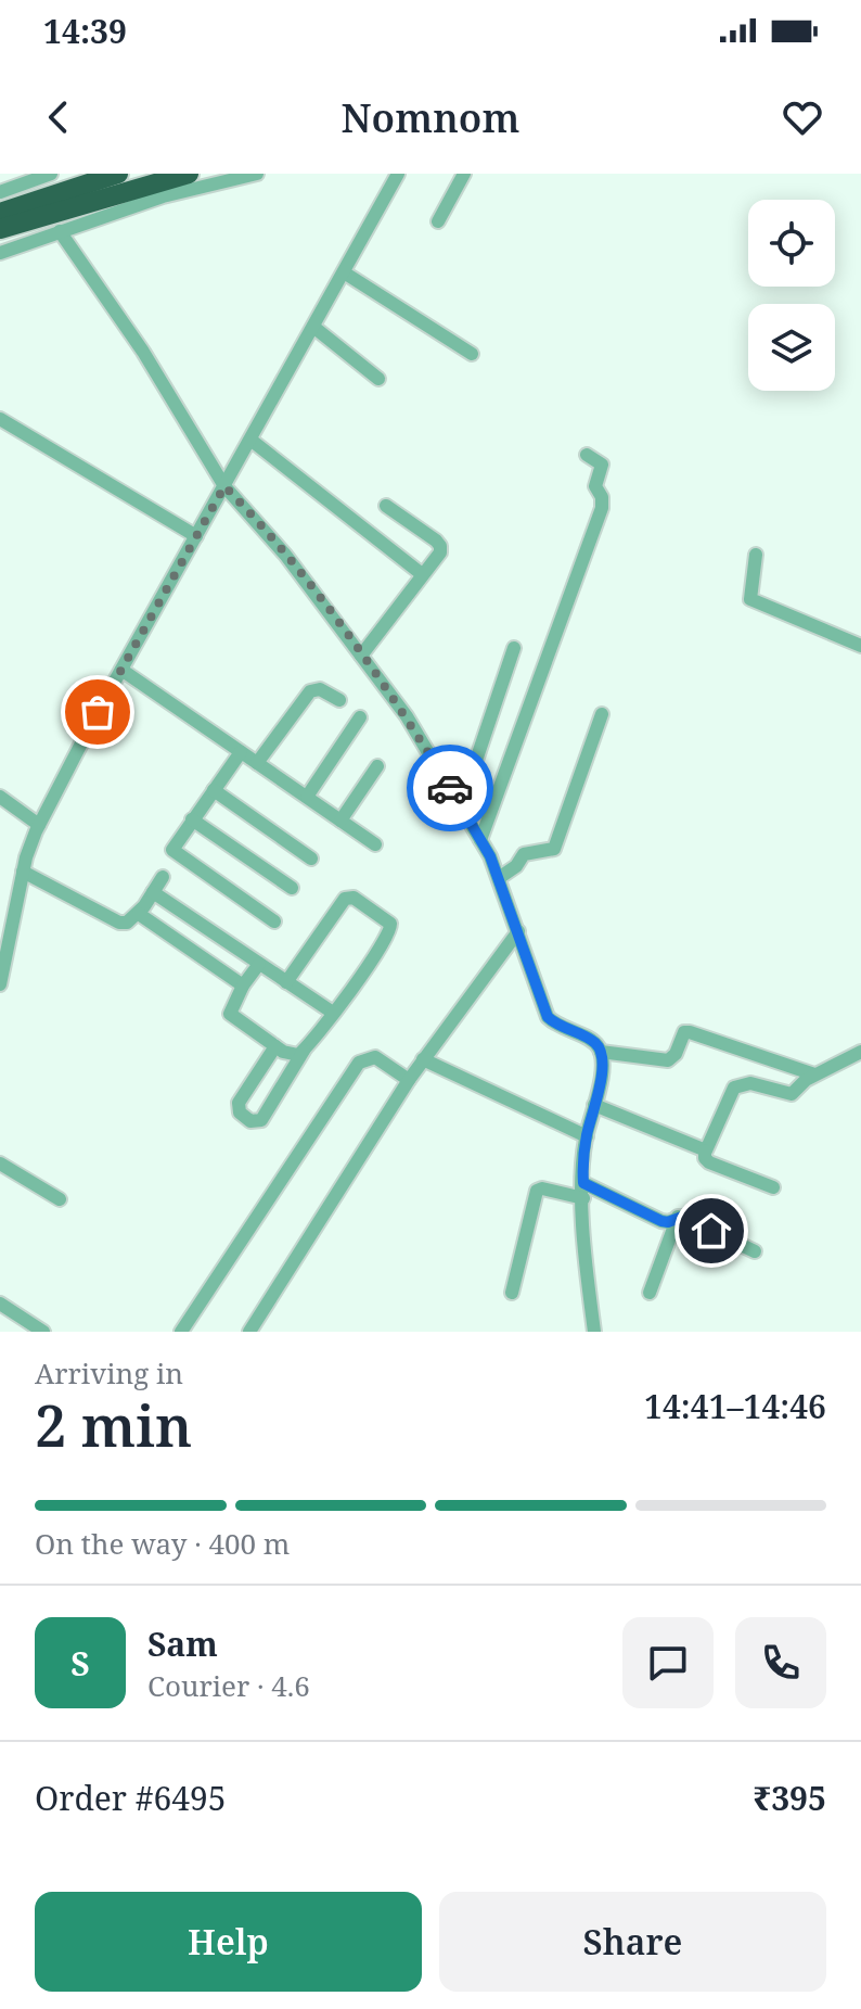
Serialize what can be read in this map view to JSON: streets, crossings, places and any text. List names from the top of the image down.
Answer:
{
  "page": {
    "status": "14:39",
    "header": "Nomnom",
    "heading": ["2 min", "Arriving in", "14:41–14:46"],
    "panel": [
      "Sam",
      "Courier · 4.6",
      "Order #6495",
      "₹395"
    ],
    "bar": "On the way · 400 m",
    "round": "S",
    "buttons": ["Help", "Share"]
  }
}
